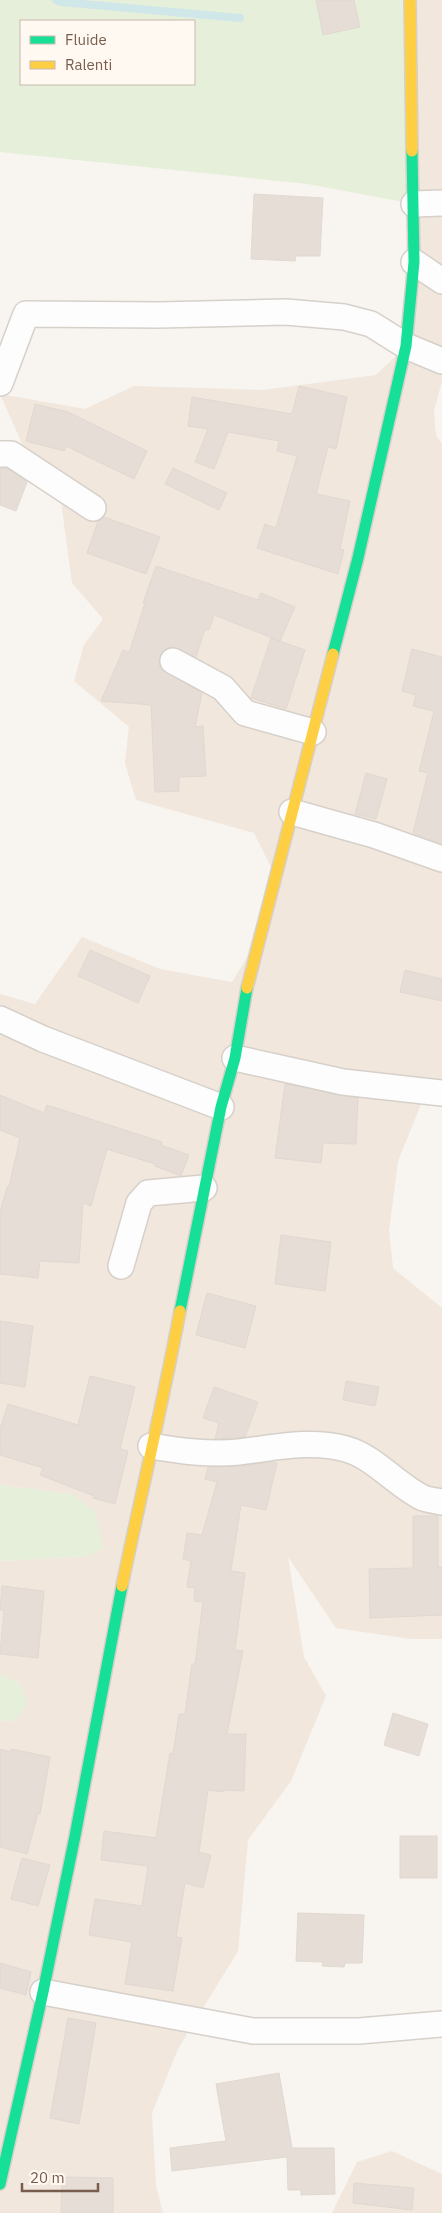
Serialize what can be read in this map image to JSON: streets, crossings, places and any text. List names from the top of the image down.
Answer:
{
  "legend": ["Fluide", "Ralenti"],
  "scale_bar": "20 m"
}
